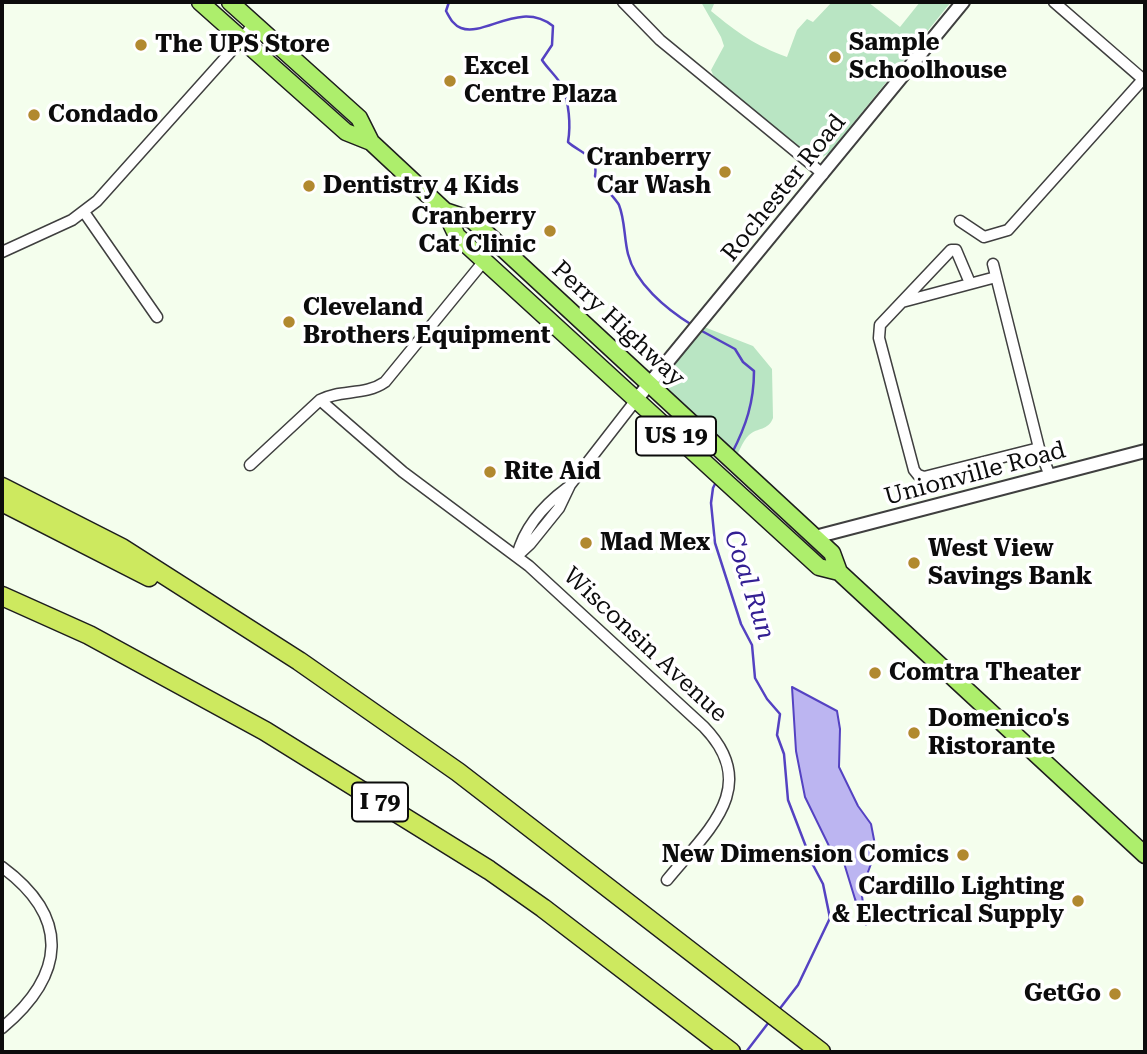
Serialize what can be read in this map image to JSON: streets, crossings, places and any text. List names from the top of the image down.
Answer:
{
  "streets": {
    "highway": ["I 79"],
    "main road": ["Perry Highway", "US 19"],
    "street": ["Rochester Road", "Unionville Road", "Wisconsin Avenue"]
  },
  "crossings": [
    ["Rochester Road", "Perry Highway"],
    ["Perry Highway", "Unionville Road"]
  ],
  "water": ["Coal Run"],
  "places": [
    "The UPS Store",
    "Sample Schoolhouse",
    "Excel Centre Plaza",
    "Condado",
    "Cranberry Car Wash",
    "Dentistry 4 Kids",
    "Cranberry Cat Clinic",
    "Cleveland Brothers Equipment",
    "Rite Aid",
    "Mad Mex",
    "West View Savings Bank",
    "Comtra Theater",
    "Domenico's Ristorante",
    "New Dimension Comics",
    "Cardillo Lighting & Electrical Supply",
    "GetGo"
  ]
}
